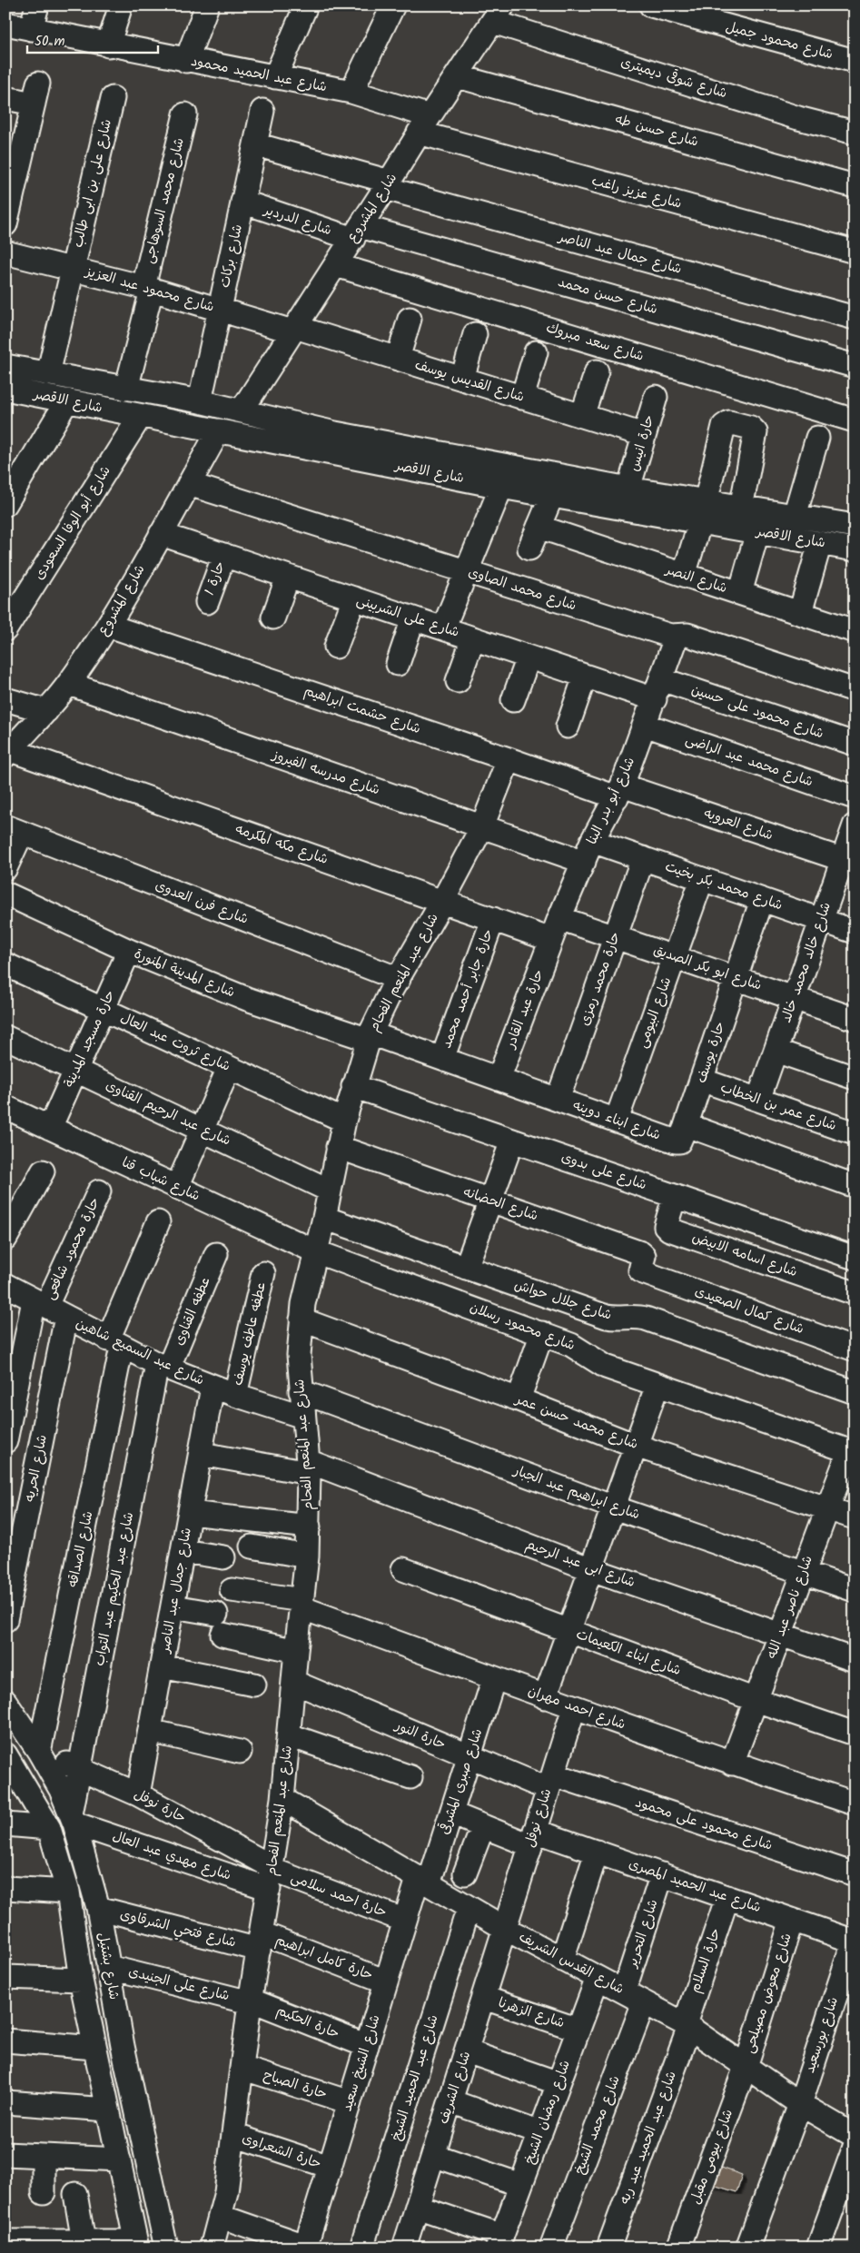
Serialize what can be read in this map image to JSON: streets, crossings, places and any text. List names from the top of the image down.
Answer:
{
  "streets": {
    "street": [
      "شارع محمود جميل",
      "شارع عبد الحميد محمود",
      "شارع شوقى ديميترى",
      "شارع حسن طه",
      "شارع على بن ابى طالب",
      "شارع عزيز راغب",
      "شارع محمد السوهاجى",
      "شارع المشروع",
      "شارع الدردير",
      "شارع جمال عبد الناصر",
      "شارع بركات",
      "شارع محمود عبد العزيز",
      "شارع حسن محمد",
      "شارع سعد مبروك",
      "شارع القديس يوسف",
      "شارع الاقصر",
      "حارة انيس",
      "شارع أبو الوفا السعودى",
      "حارة 1",
      "شارع النصر",
      "شارع محمد الصاوى",
      "شارع على الشربينى",
      "شارع حشمت ابراهيم",
      "شارع محمود على حسين",
      "شارع محمد عبد الراضى",
      "شارع مدرسه الفيروز",
      "شارع أبو بدر البنا",
      "شارع العروبه",
      "شارع مكه المكرمه",
      "شارع محمد بكر بخيت",
      "شارع فرن العدوى",
      "شارع خالد محمد خالد",
      "شارع ابو بكر الصديق",
      "شارع عبد المنعم الفحام",
      "شارع المدينة المنورة",
      "حارة محمد رمزى",
      "حارة جابر أحمد محمد",
      "حارة عبد القادر",
      "شارع البيومى",
      "حارة مسجد المدينة",
      "شارع ثروت عبد العال",
      "حارة يوسف",
      "شارع عمر بن الخطاب",
      "شارع عبد الرحيم القناوى",
      "شارع ابناء دوينه",
      "شارع على بدوى",
      "شارع شباب قنا",
      "شارع الحضانه",
      "حارة محمود شافعى",
      "شارع اسامه الابيض",
      "شارع جلال حواش",
      "شارع كمال الصعيدى",
      "عطفه القناوى",
      "شارع محمود رسلان",
      "عطفه عاطف يوسف",
      "شارع عبد السميع شاهين",
      "شارع محمد حسن عمر",
      "شارع الحريه",
      "شارع ابراهيم عبد الجبار",
      "شارع الصداقه",
      "شارع ابى عبد الرحيم",
      "شارع عبد الحكيم عبد التواب",
      "شارع ناصر عبد الله",
      "شارع ابناء الكعيمات",
      "شارع احمد مهران",
      "حارة النور",
      "شارع صبرى المشرقى",
      "حارة نوفل",
      "شارع نوفل",
      "شارع محمود على محمود",
      "شارع مهدي عبد العال",
      "شارع عبد الحميد المصرى",
      "حارة احمد سلامى",
      "شارع فتحي الشرقاوى",
      "شارع التحرير",
      "حارة كامل ابراهيم",
      "حارة السلام",
      "شارع القدس الشريف",
      "شارع بشتيل",
      "شارع على الجنيدى",
      "شارع معوض مصيلحى",
      "شارع الزهرنا",
      "حارة الحكيم",
      "شارع بورسعيد",
      "شارع الشيخ سعيد",
      "شارع عبد الحميد الشيخ",
      "حارة الصباح",
      "شارع الشريف",
      "شارع رمضان الشيخ",
      "شارع محمد الشيخ",
      "شارع عبد الحميد عبد ربه",
      "حارة الشعراوى",
      "شارع بيومى مقبل"
    ]
  },
  "crossings": [
    ["شارع عبد الحميد محمود", "شارع عزيز راغب"],
    ["شارع عبد الحميد محمود", "شارع المشروع"],
    ["شارع شوقى ديميترى", "شارع المشروع"],
    ["شارع حسن طه", "شارع المشروع"],
    ["شارع على بن ابى طالب", "شارع محمود عبد العزيز"],
    ["شارع على بن ابى طالب", "شارع الاقصر"],
    ["شارع عزيز راغب", "شارع المشروع"],
    ["شارع محمد السوهاجى", "شارع محمود عبد العزيز"],
    ["شارع محمد السوهاجى", "شارع الاقصر"],
    ["شارع المشروع", "شارع الدردير"],
    ["شارع المشروع", "شارع جمال عبد الناصر"],
    ["شارع المشروع", "شارع محمود عبد العزيز"],
    ["شارع المشروع", "شارع حسن محمد"],
    ["شارع المشروع", "شارع سعد مبروك"],
    ["شارع المشروع", "شارع القديس يوسف"],
    ["شارع المشروع", "شارع الاقصر"],
    ["شارع المشروع", "شارع محمد الصاوى"],
    ["شارع المشروع", "شارع على الشربينى"],
    ["شارع المشروع", "شارع حشمت ابراهيم"],
    ["شارع المشروع", "شارع مدرسه الفيروز"],
    ["شارع المشروع", "شارع مكه المكرمه"],
    ["شارع الدردير", "شارع بركات"],
    ["شارع الدردير", "شارع حسن محمد"],
    ["شارع جمال عبد الناصر", "شارع بركات"],
    ["شارع جمال عبد الناصر", "شارع عبد السميع شاهين"],
    ["شارع جمال عبد الناصر", "شارع ابى عبد الرحيم"],
    ["شارع جمال عبد الناصر", "حارة نوفل"],
    ["شارع بركات", "شارع محمود عبد العزيز"],
    ["شارع بركات", "شارع الاقصر"],
    ["شارع محمود عبد العزيز", "شارع القديس يوسف"],
    ["شارع القديس يوسف", "حارة انيس"],
    ["شارع الاقصر", "حارة انيس"],
    ["شارع الاقصر", "شارع أبو الوفا السعودى"],
    ["حارة 1", "شارع على الشربينى"],
    ["شارع محمد الصاوى", "شارع أبو بدر البنا"],
    ["شارع على الشربينى", "شارع محمود على حسين"],
    ["شارع على الشربينى", "شارع أبو بدر البنا"],
    ["شارع حشمت ابراهيم", "شارع أبو بدر البنا"],
    ["شارع حشمت ابراهيم", "شارع العروبه"],
    ["شارع حشمت ابراهيم", "شارع عبد المنعم الفحام"],
    ["شارع محمود على حسين", "شارع أبو بدر البنا"],
    ["شارع محمد عبد الراضى", "شارع أبو بدر البنا"],
    ["شارع مدرسه الفيروز", "شارع أبو بدر البنا"],
    ["شارع مدرسه الفيروز", "شارع عبد المنعم الفحام"],
    ["شارع أبو بدر البنا", "شارع العروبه"],
    ["شارع أبو بدر البنا", "شارع مكه المكرمه"],
    ["شارع أبو بدر البنا", "شارع محمد بكر بخيت"],
    ["شارع أبو بدر البنا", "شارع ابو بكر الصديق"],
    ["شارع أبو بدر البنا", "حارة عبد القادر"],
    ["شارع العروبه", "شارع خالد محمد خالد"],
    ["شارع مكه المكرمه", "شارع عبد المنعم الفحام"],
    ["شارع مكه المكرمه", "حارة جابر أحمد محمد"],
    ["شارع مكه المكرمه", "حارة عبد القادر"],
    ["شارع محمد بكر بخيت", "شارع خالد محمد خالد"],
    ["شارع محمد بكر بخيت", "حارة محمد رمزى"],
    ["شارع محمد بكر بخيت", "شارع البيومى"],
    ["شارع محمد بكر بخيت", "حارة يوسف"],
    ["شارع فرن العدوى", "شارع عبد المنعم الفحام"],
    ["شارع خالد محمد خالد", "شارع ابو بكر الصديق"],
    ["شارع خالد محمد خالد", "شارع عمر بن الخطاب"],
    ["شارع ابو بكر الصديق", "حارة محمد رمزى"],
    ["شارع ابو بكر الصديق", "شارع البيومى"],
    ["شارع ابو بكر الصديق", "حارة يوسف"],
    ["شارع عبد المنعم الفحام", "شارع المدينة المنورة"],
    ["شارع عبد المنعم الفحام", "شارع ثروت عبد العال"],
    ["شارع عبد المنعم الفحام", "شارع عبد الرحيم القناوى"],
    ["شارع عبد المنعم الفحام", "شارع ابناء دوينه"],
    ["شارع عبد المنعم الفحام", "شارع على بدوى"],
    ["شارع عبد المنعم الفحام", "شارع شباب قنا"],
    ["شارع عبد المنعم الفحام", "شارع الحضانه"],
    ["شارع عبد المنعم الفحام", "شارع جلال حواش"],
    ["شارع عبد المنعم الفحام", "شارع محمود رسلان"],
    ["شارع عبد المنعم الفحام", "شارع عبد السميع شاهين"],
    ["شارع عبد المنعم الفحام", "شارع محمد حسن عمر"],
    ["شارع عبد المنعم الفحام", "شارع ابراهيم عبد الجبار"],
    ["شارع عبد المنعم الفحام", "شارع ابى عبد الرحيم"],
    ["شارع عبد المنعم الفحام", "شارع احمد مهران"],
    ["شارع عبد المنعم الفحام", "حارة النور"],
    ["شارع عبد المنعم الفحام", "حارة نوفل"],
    ["شارع عبد المنعم الفحام", "شارع مهدي عبد العال"],
    ["شارع عبد المنعم الفحام", "حارة احمد سلامى"],
    ["شارع عبد المنعم الفحام", "شارع فتحي الشرقاوى"],
    ["شارع عبد المنعم الفحام", "حارة كامل ابراهيم"],
    ["شارع عبد المنعم الفحام", "شارع القدس الشريف"],
    ["شارع عبد المنعم الفحام", "شارع على الجنيدى"],
    ["شارع عبد المنعم الفحام", "حارة الحكيم"],
    ["شارع عبد المنعم الفحام", "حارة الصباح"],
    ["شارع عبد المنعم الفحام", "حارة الشعراوى"],
    ["شارع المدينة المنورة", "حارة مسجد المدينة"],
    ["شارع المدينة المنورة", "شارع ابناء دوينه"],
    ["حارة محمد رمزى", "شارع ابناء دوينه"],
    ["حارة جابر أحمد محمد", "شارع ابناء دوينه"],
    ["حارة عبد القادر", "شارع ابناء دوينه"],
    ["شارع البيومى", "شارع ابناء دوينه"],
    ["حارة مسجد المدينة", "شارع ثروت عبد العال"],
    ["حارة مسجد المدينة", "شارع عبد الرحيم القناوى"],
    ["حارة مسجد المدينة", "شارع شباب قنا"],
    ["حارة يوسف", "شارع عمر بن الخطاب"],
    ["حارة يوسف", "شارع ابناء دوينه"],
    ["شارع على بدوى", "شارع اسامه الابيض"],
    ["شارع شباب قنا", "شارع محمود رسلان"],
    ["شارع الحضانه", "شارع كمال الصعيدى"],
    ["حارة محمود شافعى", "شارع عبد السميع شاهين"],
    ["عطفه القناوى", "شارع عبد السميع شاهين"],
    ["عطفه القناوى", "شارع عبد الحكيم عبد التواب"],
    ["شارع محمود رسلان", "شارع ناصر عبد الله"],
    ["عطفه عاطف يوسف", "شارع عبد السميع شاهين"],
    ["شارع عبد السميع شاهين", "شارع الحريه"],
    ["شارع عبد السميع شاهين", "شارع الصداقه"],
    ["شارع عبد السميع شاهين", "شارع عبد الحكيم عبد التواب"],
    ["شارع محمد حسن عمر", "شارع ناصر عبد الله"],
    ["شارع ابراهيم عبد الجبار", "شارع ناصر عبد الله"],
    ["شارع الصداقه", "حارة نوفل"],
    ["شارع الصداقه", "شارع بشتيل"],
    ["شارع ابى عبد الرحيم", "شارع ناصر عبد الله"],
    ["شارع عبد الحكيم عبد التواب", "حارة نوفل"],
    ["شارع عبد الحكيم عبد التواب", "شارع مهدي عبد العال"],
    ["شارع عبد الحكيم عبد التواب", "شارع بشتيل"],
    ["شارع ناصر عبد الله", "شارع ابناء الكعيمات"],
    ["شارع ناصر عبد الله", "شارع احمد مهران"],
    ["شارع احمد مهران", "شارع صبرى المشرقى"],
    ["شارع احمد مهران", "شارع نوفل"],
    ["حارة النور", "شارع صبرى المشرقى"],
    ["حارة النور", "شارع نوفل"],
    ["حارة النور", "شارع محمود على محمود"],
    ["شارع صبرى المشرقى", "شارع عبد الحميد المصرى"],
    ["شارع صبرى المشرقى", "شارع القدس الشريف"],
    ["شارع صبرى المشرقى", "شارع الشيخ سعيد"],
    ["حارة نوفل", "شارع مهدي عبد العال"],
    ["حارة نوفل", "حارة احمد سلامى"],
    ["حارة نوفل", "شارع بشتيل"],
    ["شارع نوفل", "شارع محمود على محمود"],
    ["شارع نوفل", "شارع عبد الحميد المصرى"],
    ["شارع نوفل", "شارع القدس الشريف"],
    ["شارع نوفل", "شارع الشريف"],
    ["شارع مهدي عبد العال", "حارة احمد سلامى"],
    ["شارع مهدي عبد العال", "شارع بشتيل"],
    ["شارع عبد الحميد المصرى", "شارع التحرير"],
    ["شارع عبد الحميد المصرى", "حارة السلام"],
    ["شارع عبد الحميد المصرى", "شارع معوض مصيلحى"],
    ["شارع عبد الحميد المصرى", "شارع بورسعيد"],
    ["حارة احمد سلامى", "شارع الشيخ سعيد"],
    ["شارع فتحي الشرقاوى", "حارة كامل ابراهيم"],
    ["شارع فتحي الشرقاوى", "شارع بشتيل"],
    ["شارع التحرير", "شارع القدس الشريف"],
    ["حارة كامل ابراهيم", "شارع الشيخ سعيد"],
    ["حارة السلام", "شارع القدس الشريف"],
    ["حارة السلام", "شارع عبد الحميد عبد ربه"],
    ["شارع القدس الشريف", "شارع معوض مصيلحى"],
    ["شارع القدس الشريف", "شارع بورسعيد"],
    ["شارع القدس الشريف", "شارع الشيخ سعيد"],
    ["شارع القدس الشريف", "شارع عبد الحميد الشيخ"],
    ["شارع القدس الشريف", "شارع الشريف"],
    ["شارع القدس الشريف", "شارع رمضان الشيخ"],
    ["شارع القدس الشريف", "شارع محمد الشيخ"],
    ["شارع القدس الشريف", "شارع عبد الحميد عبد ربه"],
    ["شارع القدس الشريف", "شارع بيومى مقبل"],
    ["شارع بشتيل", "شارع على الجنيدى"],
    ["شارع على الجنيدى", "حارة الحكيم"],
    ["شارع معوض مصيلحى", "شارع بيومى مقبل"],
    ["شارع الزهرنا", "شارع الشريف"],
    ["شارع الزهرنا", "شارع رمضان الشيخ"],
    ["حارة الحكيم", "شارع الشيخ سعيد"],
    ["شارع الشيخ سعيد", "حارة الصباح"],
    ["شارع الشيخ سعيد", "حارة الشعراوى"]
  ],
  "scale_bar": "50 m"
}
